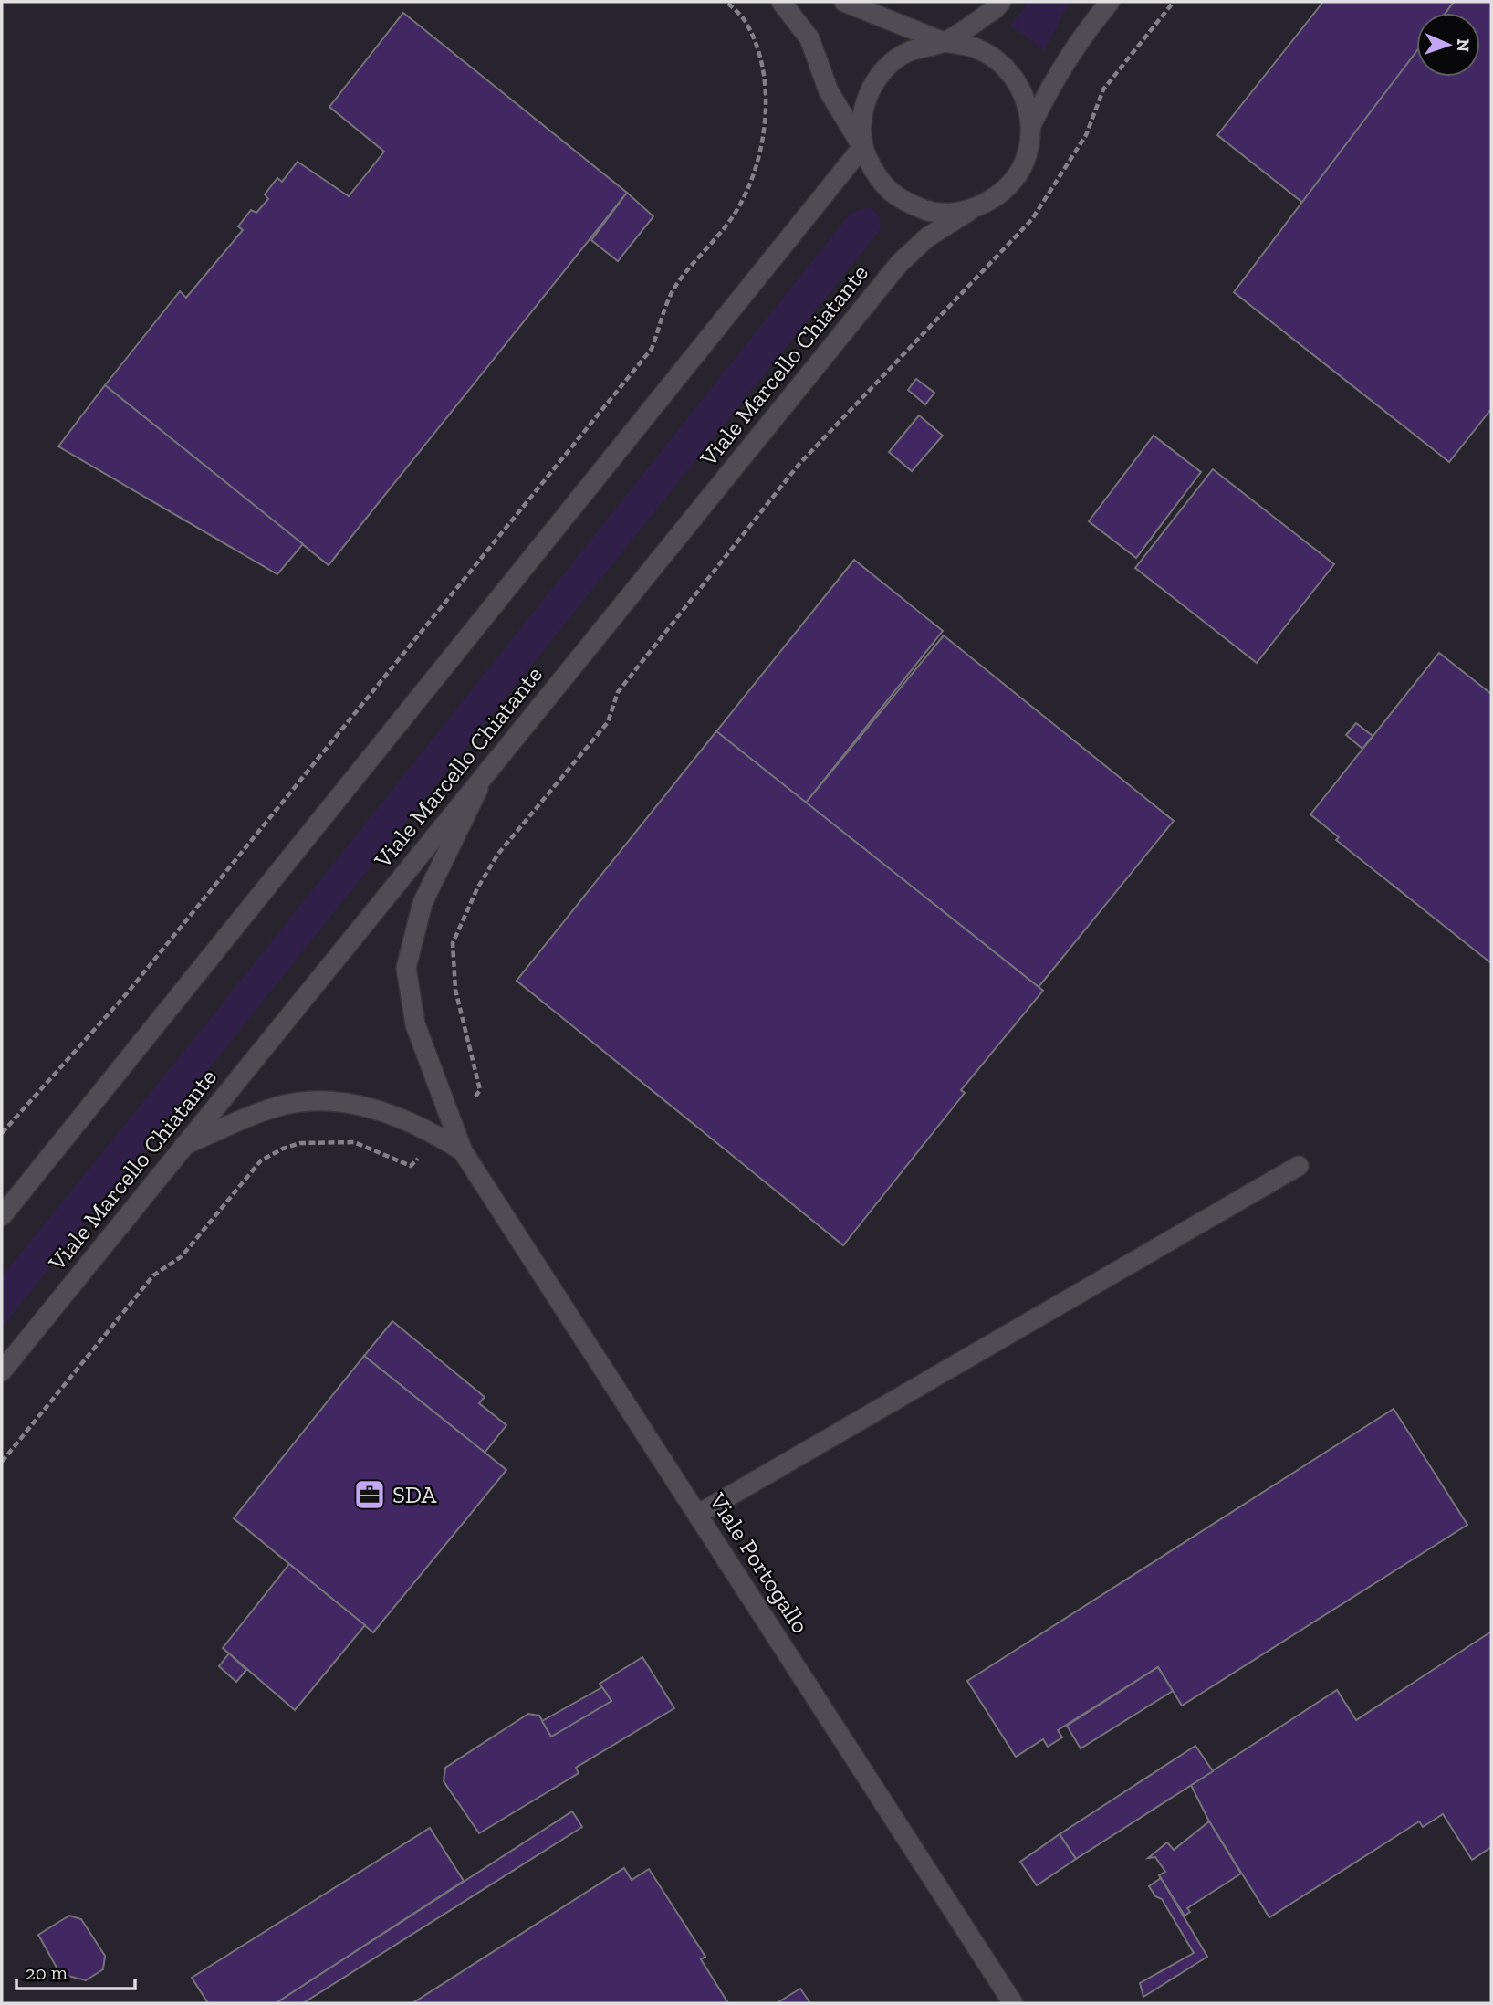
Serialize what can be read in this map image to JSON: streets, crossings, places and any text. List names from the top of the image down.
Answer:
{
  "streets": {
    "street": ["Viale Marcello Chiatante", "Viale Portogallo"]
  },
  "crossings": [
    ["Viale Marcello Chiatante", "Viale Portogallo"]
  ],
  "places": {
    "office": ["SDA"]
  },
  "scale_bar": "20 m",
  "north": "right"
}
